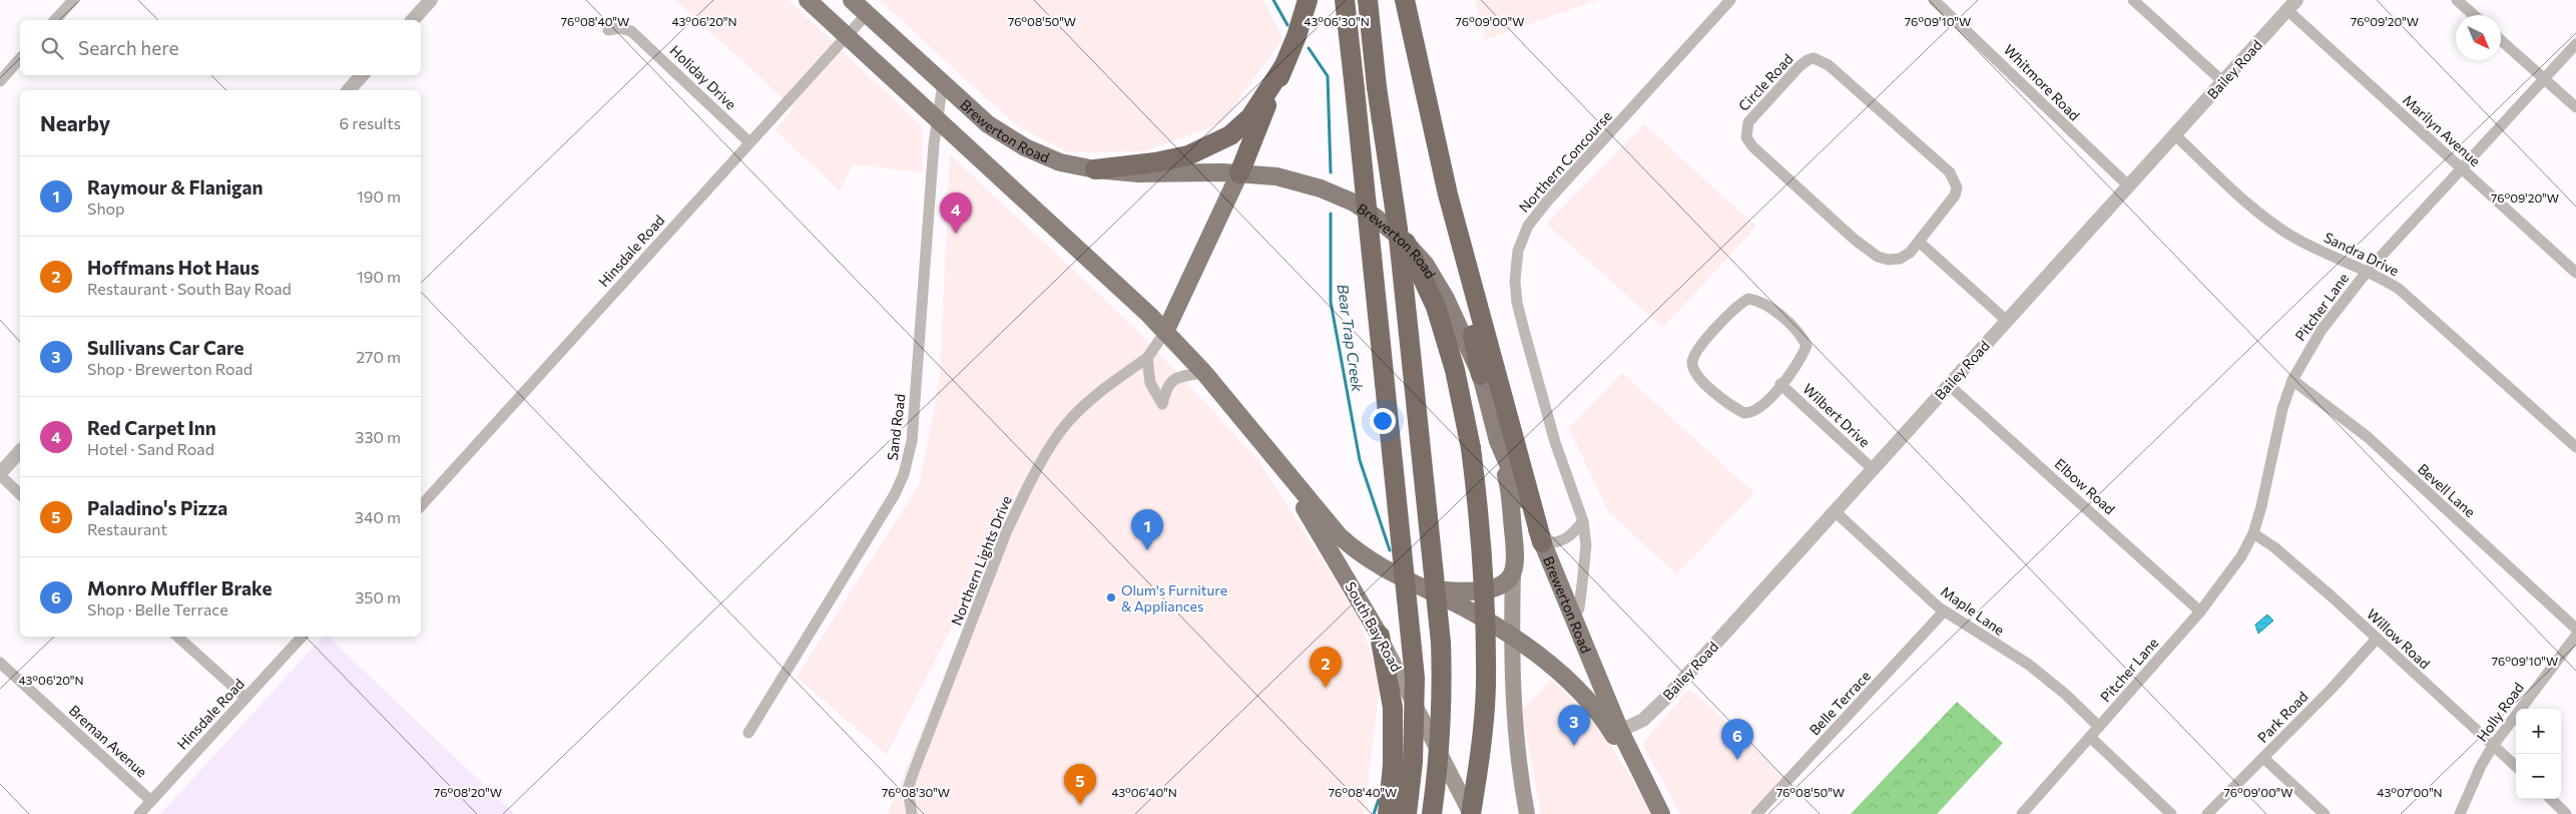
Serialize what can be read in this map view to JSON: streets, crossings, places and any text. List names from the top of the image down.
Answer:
{
  "streets": {
    "main road": ["Brewerton Road", "South Bay Road"],
    "street": [
      "Bailey Road",
      "Holiday Drive",
      "Circle Road",
      "Whitmore Road",
      "Marilyn Avenue",
      "Northern Concourse",
      "Hinsdale Road",
      "Sandra Drive",
      "Pitcher Lane",
      "Wilbert Drive",
      "Sand Road",
      "Elbow Road",
      "Bevell Lane",
      "Northern Lights Drive",
      "Maple Lane",
      "Willow Road",
      "Belle Terrace",
      "Holly Road",
      "Park Road",
      "Breman Avenue"
    ]
  },
  "crossings": [
    ["Bailey Road", "Whitmore Road"],
    ["Bailey Road", "Brewerton Road"],
    ["Bailey Road", "Marilyn Avenue"],
    ["Bailey Road", "Sandra Drive"],
    ["Bailey Road", "Wilbert Drive"],
    ["Bailey Road", "Elbow Road"],
    ["Bailey Road", "Maple Lane"],
    ["Holiday Drive", "Hinsdale Road"],
    ["Brewerton Road", "Northern Concourse"],
    ["Brewerton Road", "Hinsdale Road"],
    ["Brewerton Road", "Sand Road"],
    ["Brewerton Road", "Northern Lights Drive"],
    ["Brewerton Road", "South Bay Road"],
    ["Marilyn Avenue", "Pitcher Lane"],
    ["Hinsdale Road", "Breman Avenue"],
    ["Sandra Drive", "Pitcher Lane"],
    ["Pitcher Lane", "Elbow Road"],
    ["Pitcher Lane", "Bevell Lane"],
    ["Pitcher Lane", "Maple Lane"],
    ["Pitcher Lane", "Willow Road"],
    ["Maple Lane", "Belle Terrace"],
    ["Willow Road", "Holly Road"],
    ["Willow Road", "Park Road"]
  ],
  "water": ["Bear Trap Creek"],
  "places": ["Olum's Furniture & Appliances"],
  "north": "bottom right",
  "page": {
    "search": "Search here",
    "heading": ["Nearby", "6 results"],
    "list": [
      {
        "mark": "1",
        "name": "Raymour & Flanigan",
        "note": "Shop",
        "value": "190 m"
      },
      {
        "mark": "2",
        "name": "Hoffmans Hot Haus",
        "note": "Restaurant · South Bay Road",
        "value": "190 m"
      },
      {
        "mark": "3",
        "name": "Sullivans Car Care",
        "note": "Shop · Brewerton Road",
        "value": "270 m"
      },
      {
        "mark": "4",
        "name": "Red Carpet Inn",
        "note": "Hotel · Sand Road",
        "value": "330 m"
      },
      {
        "mark": "5",
        "name": "Paladino's Pizza",
        "note": "Restaurant",
        "value": "340 m"
      },
      {
        "mark": "6",
        "name": "Monro Muffler Brake",
        "note": "Shop · Belle Terrace",
        "value": "350 m"
      }
    ],
    "pins": [
      "4",
      "1",
      "2",
      "3",
      "6",
      "5"
    ],
    "map_buttons": ["+", "−"]
  },
  "coordinates": [
    "43°06'20\"N",
    "43°06'30\"N",
    "76°08'40\"W",
    "76°08'50\"W",
    "76°09'00\"W",
    "76°09'10\"W",
    "76°09'20\"W",
    "76°08'20\"W",
    "76°08'30\"W",
    "43°06'40\"N",
    "43°07'00\"N"
  ]
}
